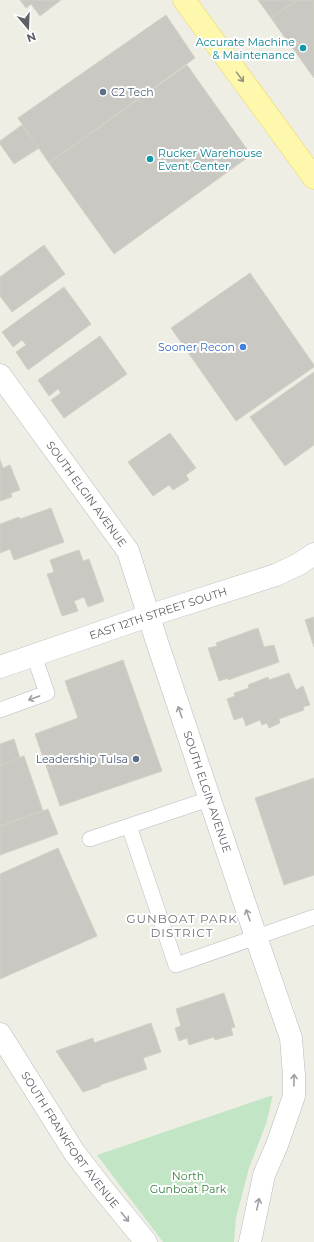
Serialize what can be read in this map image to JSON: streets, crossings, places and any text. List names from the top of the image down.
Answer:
{
  "streets": {
    "street": ["SOUTH ELGIN AVENUE", "EAST 12TH STREET SOUTH", "SOUTH FRANKFORT AVENUE"]
  },
  "crossings": [
    ["SOUTH ELGIN AVENUE", "EAST 12TH STREET SOUTH"]
  ],
  "one_way": ["SOUTH ELGIN AVENUE", "SOUTH FRANKFORT AVENUE"],
  "districts": ["GUNBOAT PARK DISTRICT"],
  "parks": ["North Gunboat Park"],
  "places": [
    "Accurate Machine & Maintenance",
    "C2 Tech",
    "Rucker Warehouse Event Center",
    "Sooner Recon",
    "Leadership Tulsa"
  ],
  "north": "bottom"
}
